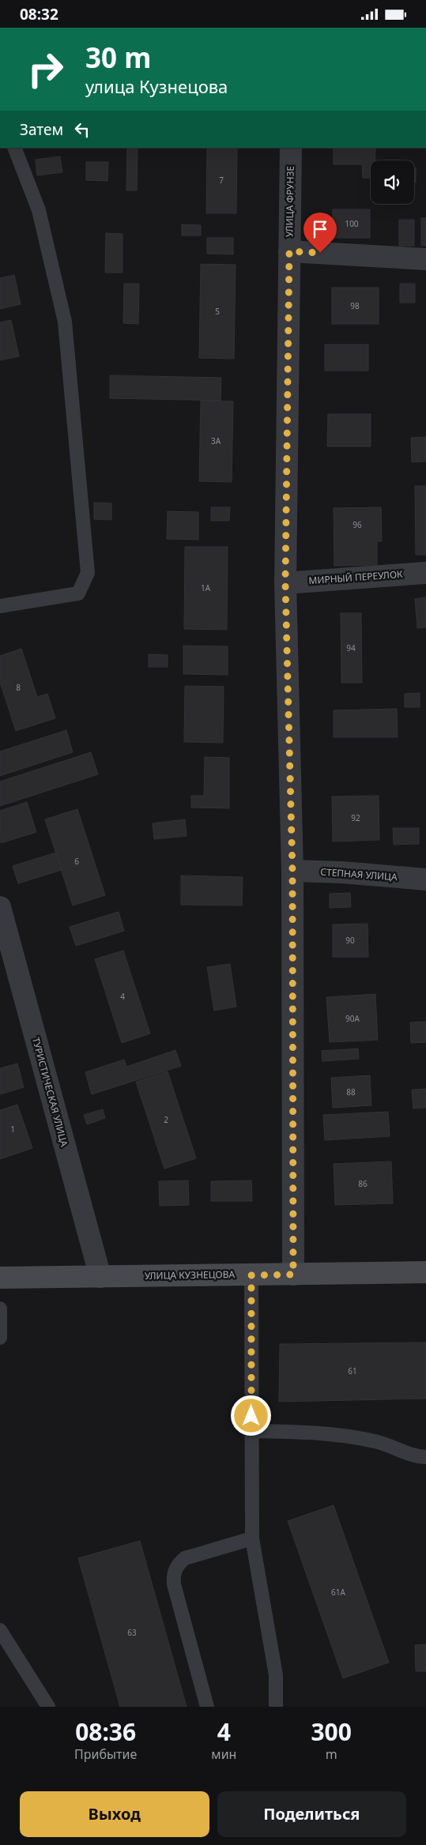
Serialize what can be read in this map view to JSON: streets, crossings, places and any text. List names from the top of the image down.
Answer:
{
  "streets": {
    "street": [
      "УЛИЦА ФРУНЗЕ",
      "МИРНЫЙ ПЕРЕУЛОК",
      "СТЕПНАЯ УЛИЦА",
      "ТУРИСТИЧЕСКАЯ УЛИЦА",
      "УЛИЦА КУЗНЕЦОВА"
    ]
  },
  "crossings": [
    ["УЛИЦА ФРУНЗЕ", "МИРНЫЙ ПЕРЕУЛОК"],
    ["УЛИЦА ФРУНЗЕ", "СТЕПНАЯ УЛИЦА"],
    ["УЛИЦА ФРУНЗЕ", "УЛИЦА КУЗНЕЦОВА"],
    ["ТУРИСТИЧЕСКАЯ УЛИЦА", "УЛИЦА КУЗНЕЦОВА"]
  ],
  "house_numbers": [
    "7",
    "100",
    "98",
    "5",
    "3А",
    "96",
    "1А",
    "94",
    "8",
    "92",
    "6",
    "90",
    "4",
    "90А",
    "88",
    "2",
    "1",
    "86",
    "61",
    "61А",
    "63"
  ],
  "page": {
    "status": "08:32",
    "turn": ["30 m", "улица Кузнецова"],
    "then": "Затем",
    "eta": [
      "08:36",
      "Прибытие",
      "4",
      "мин",
      "300",
      "m"
    ],
    "buttons": ["Выход", "Поделиться"]
  }
}
